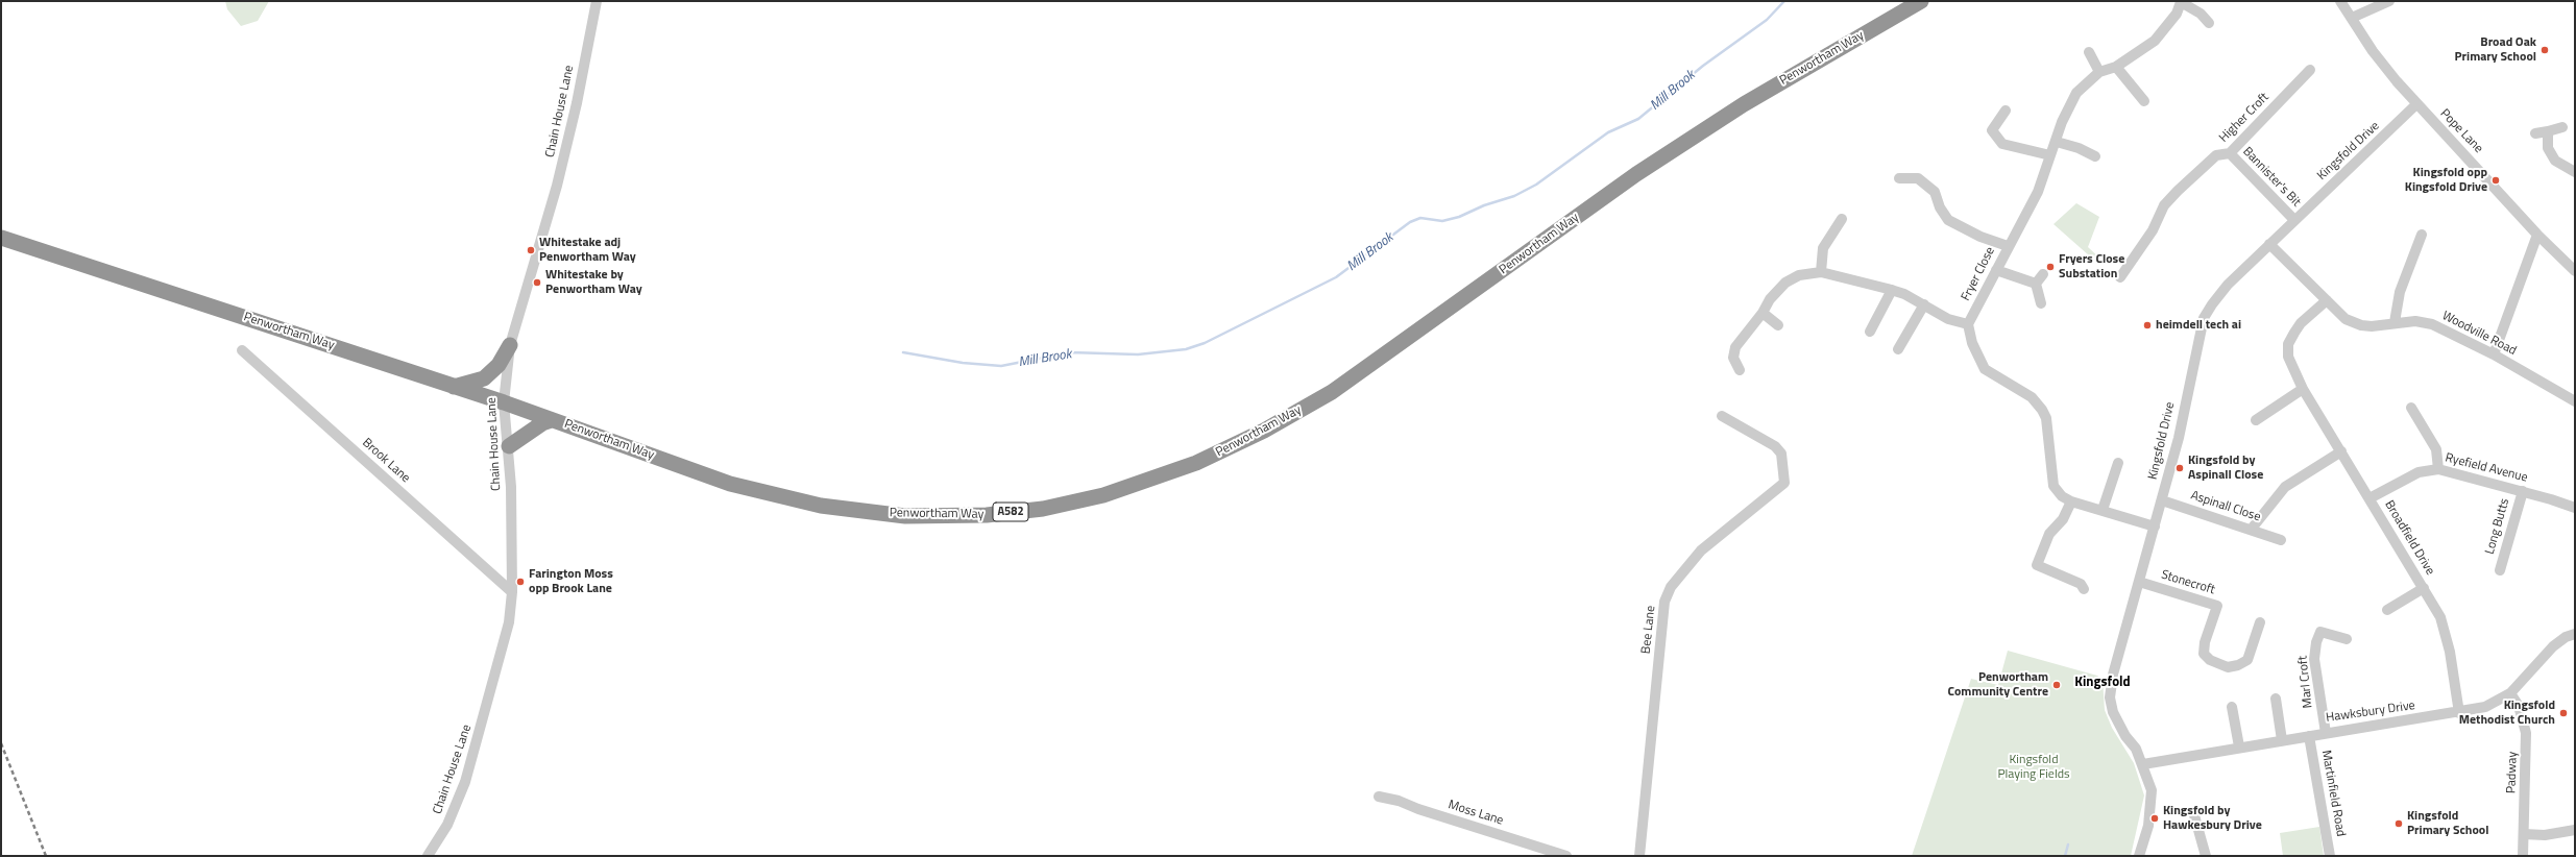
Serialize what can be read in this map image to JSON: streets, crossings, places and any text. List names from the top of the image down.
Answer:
{
  "streets": {
    "highway": ["Penwortham Way", "A582"],
    "street": [
      "Chain House Lane",
      "Higher Croft",
      "Pope Lane",
      "Kingsfold Drive",
      "Bannister's Bit",
      "Fryer Close",
      "Woodville Road",
      "Brook Lane",
      "Ryefield Avenue",
      "Aspinall Close",
      "Long Butts",
      "Broadfield Drive",
      "Stonecroft",
      "Bee Lane",
      "Marl Croft",
      "Hawksbury Drive",
      "Padway",
      "Martinfield Road",
      "Moss Lane"
    ]
  },
  "crossings": [
    ["Penwortham Way", "Chain House Lane"],
    ["Chain House Lane", "Brook Lane"],
    ["Higher Croft", "Bannister's Bit"],
    ["Pope Lane", "Kingsfold Drive"],
    ["Kingsfold Drive", "Bannister's Bit"],
    ["Kingsfold Drive", "Woodville Road"],
    ["Kingsfold Drive", "Aspinall Close"],
    ["Kingsfold Drive", "Stonecroft"],
    ["Kingsfold Drive", "Hawksbury Drive"],
    ["Woodville Road", "Broadfield Drive"],
    ["Ryefield Avenue", "Long Butts"],
    ["Ryefield Avenue", "Broadfield Drive"],
    ["Broadfield Drive", "Hawksbury Drive"],
    ["Marl Croft", "Hawksbury Drive"],
    ["Hawksbury Drive", "Padway"],
    ["Hawksbury Drive", "Martinfield Road"]
  ],
  "districts": ["Kingsfold"],
  "water": ["Mill Brook"],
  "parks": ["Kingsfold Playing Fields"],
  "places": [
    "Broad Oak Primary School",
    "Kingsfold opp Kingsfold Drive",
    "Whitestake adj Penwortham Way",
    "Fryers Close Substation",
    "Whitestake by Penwortham Way",
    "heimdell tech ai",
    "Kingsfold by Aspinall Close",
    "Farington Moss opp Brook Lane",
    "Penwortham Community Centre",
    "Kingsfold Methodist Church",
    "Kingsfold by Hawkesbury Drive",
    "Kingsfold Primary School"
  ]
}
